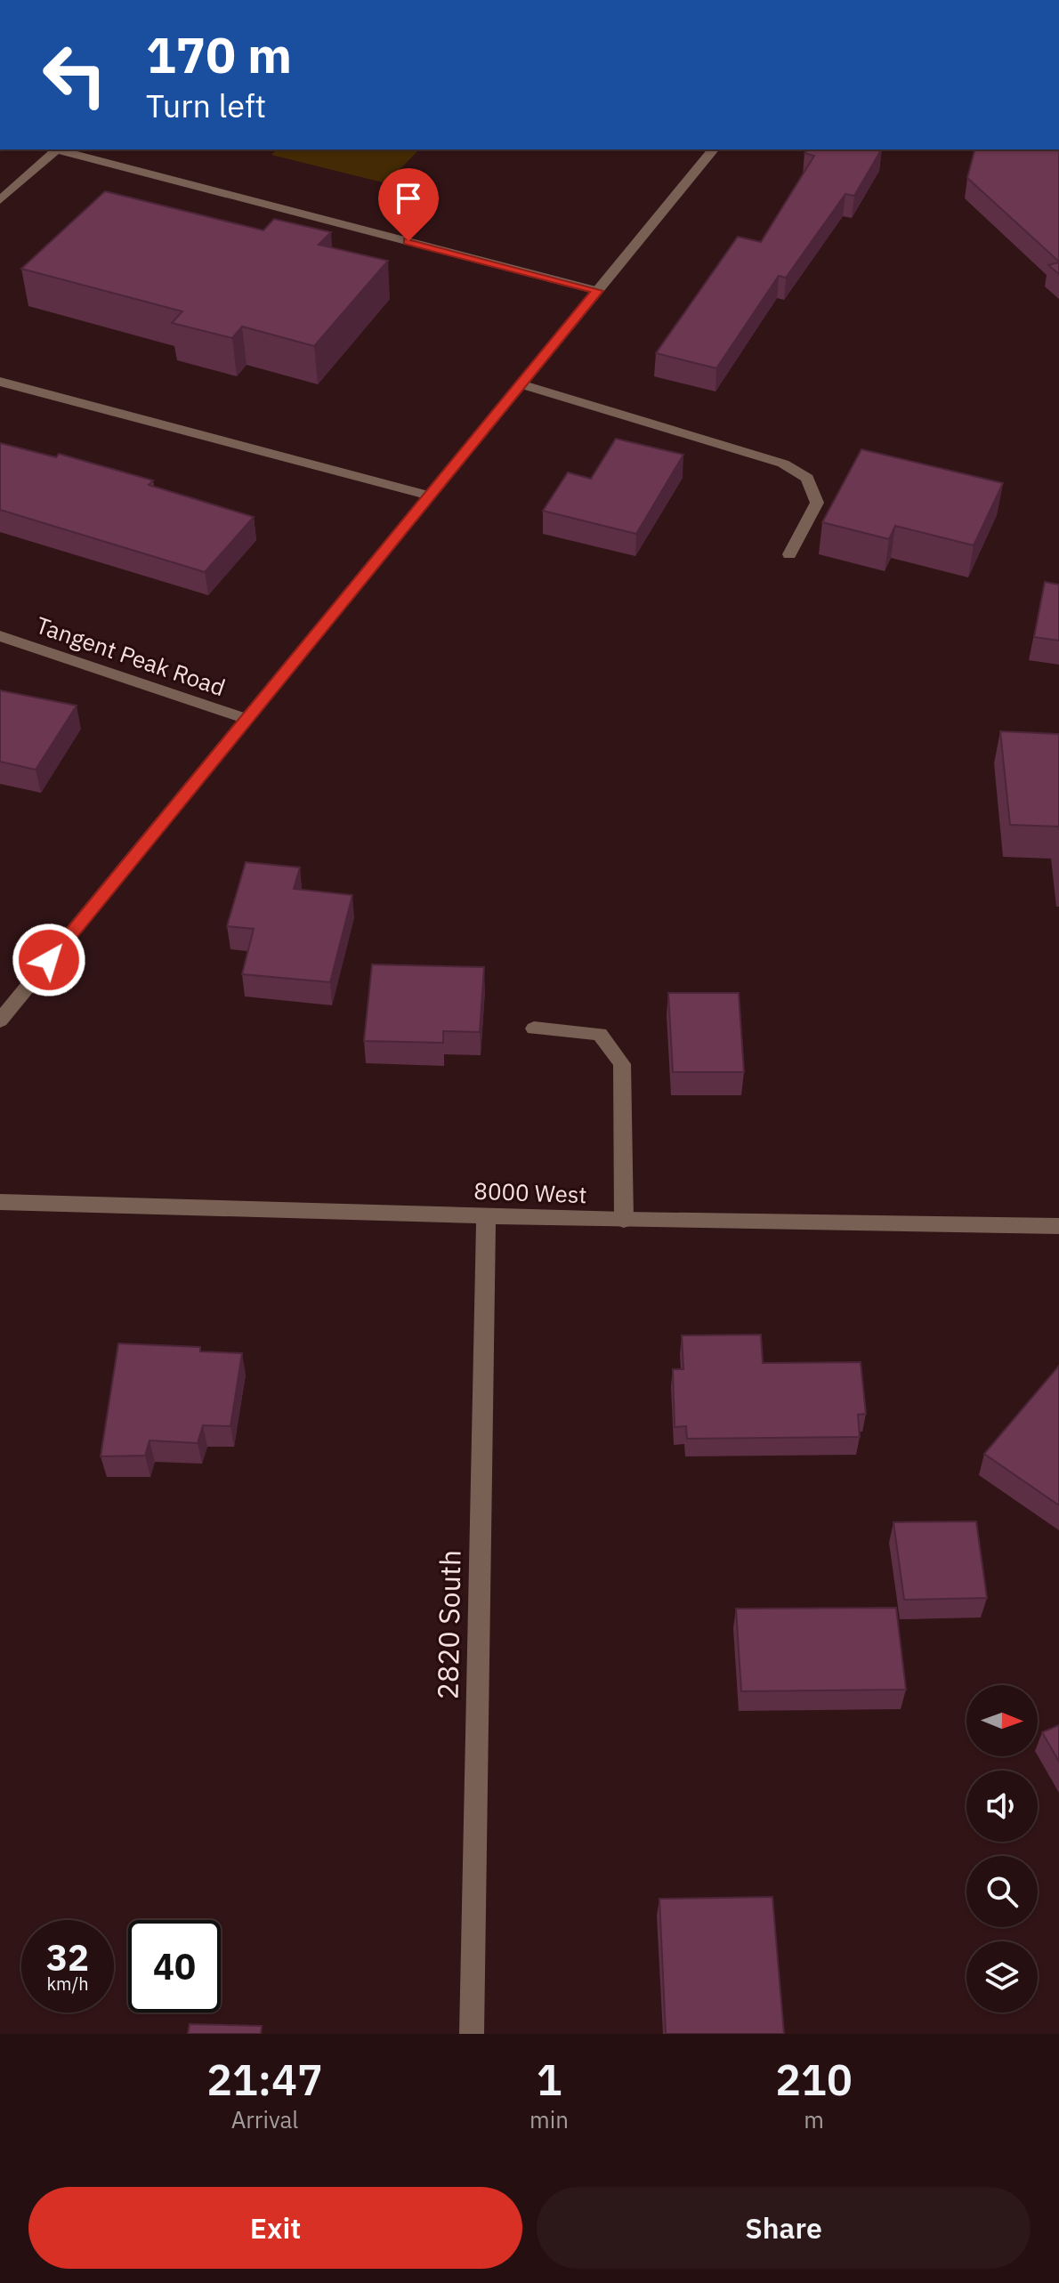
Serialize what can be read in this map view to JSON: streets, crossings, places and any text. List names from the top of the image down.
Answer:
{
  "streets": {
    "street": ["Tangent Peak Road", "8000 West", "2820 South"]
  },
  "crossings": [
    ["8000 West", "2820 South"]
  ],
  "north": "right",
  "page": {
    "turn": ["170 m", "Turn left"],
    "speed": "32 km/h",
    "limit": "40",
    "eta": [
      "21:47",
      "Arrival",
      "1",
      "min",
      "210",
      "m"
    ],
    "buttons": ["Exit", "Share"]
  }
}
